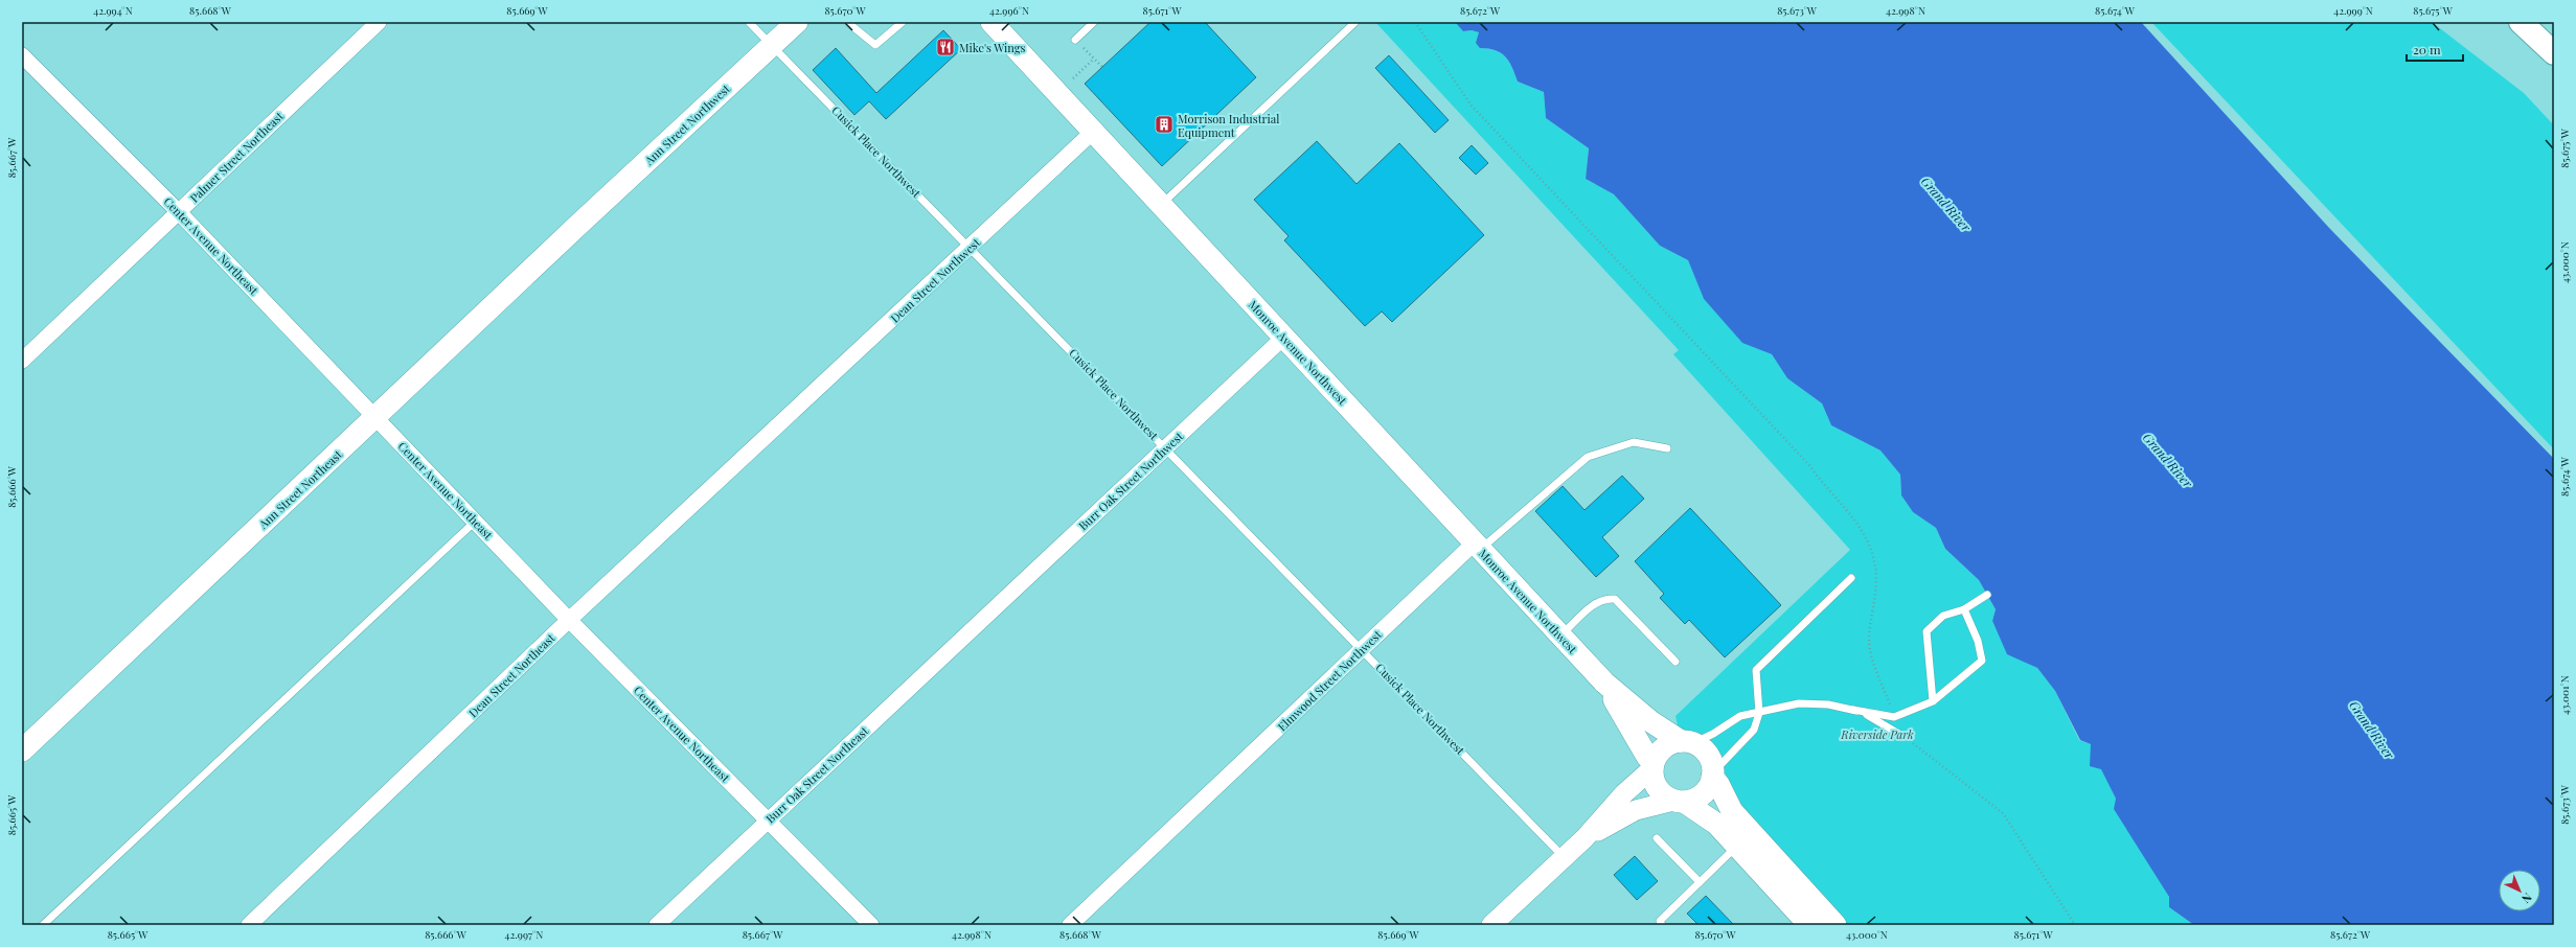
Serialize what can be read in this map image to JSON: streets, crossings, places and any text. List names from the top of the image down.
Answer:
{
  "streets": {
    "main road": ["Ann Street Northwest", "Monroe Avenue Northwest", "Ann Street Northeast"],
    "street": [
      "Palmer Street Northeast",
      "Center Avenue Northeast",
      "Dean Street Northwest",
      "Burr Oak Street Northwest",
      "Dean Street Northeast",
      "Elmwood Street Northwest",
      "Burr Oak Street Northeast"
    ],
    "lane": ["Cusick Place Northwest"]
  },
  "crossings": [
    ["Ann Street Northwest", "Cusick Place Northwest"],
    ["Ann Street Northwest", "Ann Street Northeast"],
    ["Cusick Place Northwest", "Dean Street Northwest"],
    ["Cusick Place Northwest", "Burr Oak Street Northwest"],
    ["Cusick Place Northwest", "Elmwood Street Northwest"],
    ["Palmer Street Northeast", "Center Avenue Northeast"],
    ["Center Avenue Northeast", "Ann Street Northeast"],
    ["Center Avenue Northeast", "Dean Street Northeast"],
    ["Center Avenue Northeast", "Burr Oak Street Northeast"],
    ["Dean Street Northwest", "Monroe Avenue Northwest"],
    ["Dean Street Northwest", "Dean Street Northeast"],
    ["Monroe Avenue Northwest", "Burr Oak Street Northwest"],
    ["Monroe Avenue Northwest", "Elmwood Street Northwest"],
    ["Burr Oak Street Northwest", "Burr Oak Street Northeast"]
  ],
  "water": ["Grand River"],
  "parks": ["Riverside Park"],
  "places": {
    "restaurant": ["Mike's Wings"],
    "building": ["Morrison Industrial Equipment"]
  },
  "scale_bar": "20 m",
  "north": "bottom right",
  "coordinates": [
    "42.994°N",
    "85.668°W",
    "85.669°W",
    "85.670°W",
    "42.996°N",
    "85.671°W",
    "85.672°W",
    "85.673°W",
    "42.998°N",
    "85.674°W",
    "42.999°N",
    "85.675°W",
    "85.667°W",
    "43.000°N",
    "85.666°W",
    "43.001°N",
    "85.665°W",
    "42.997°N"
  ]
}
